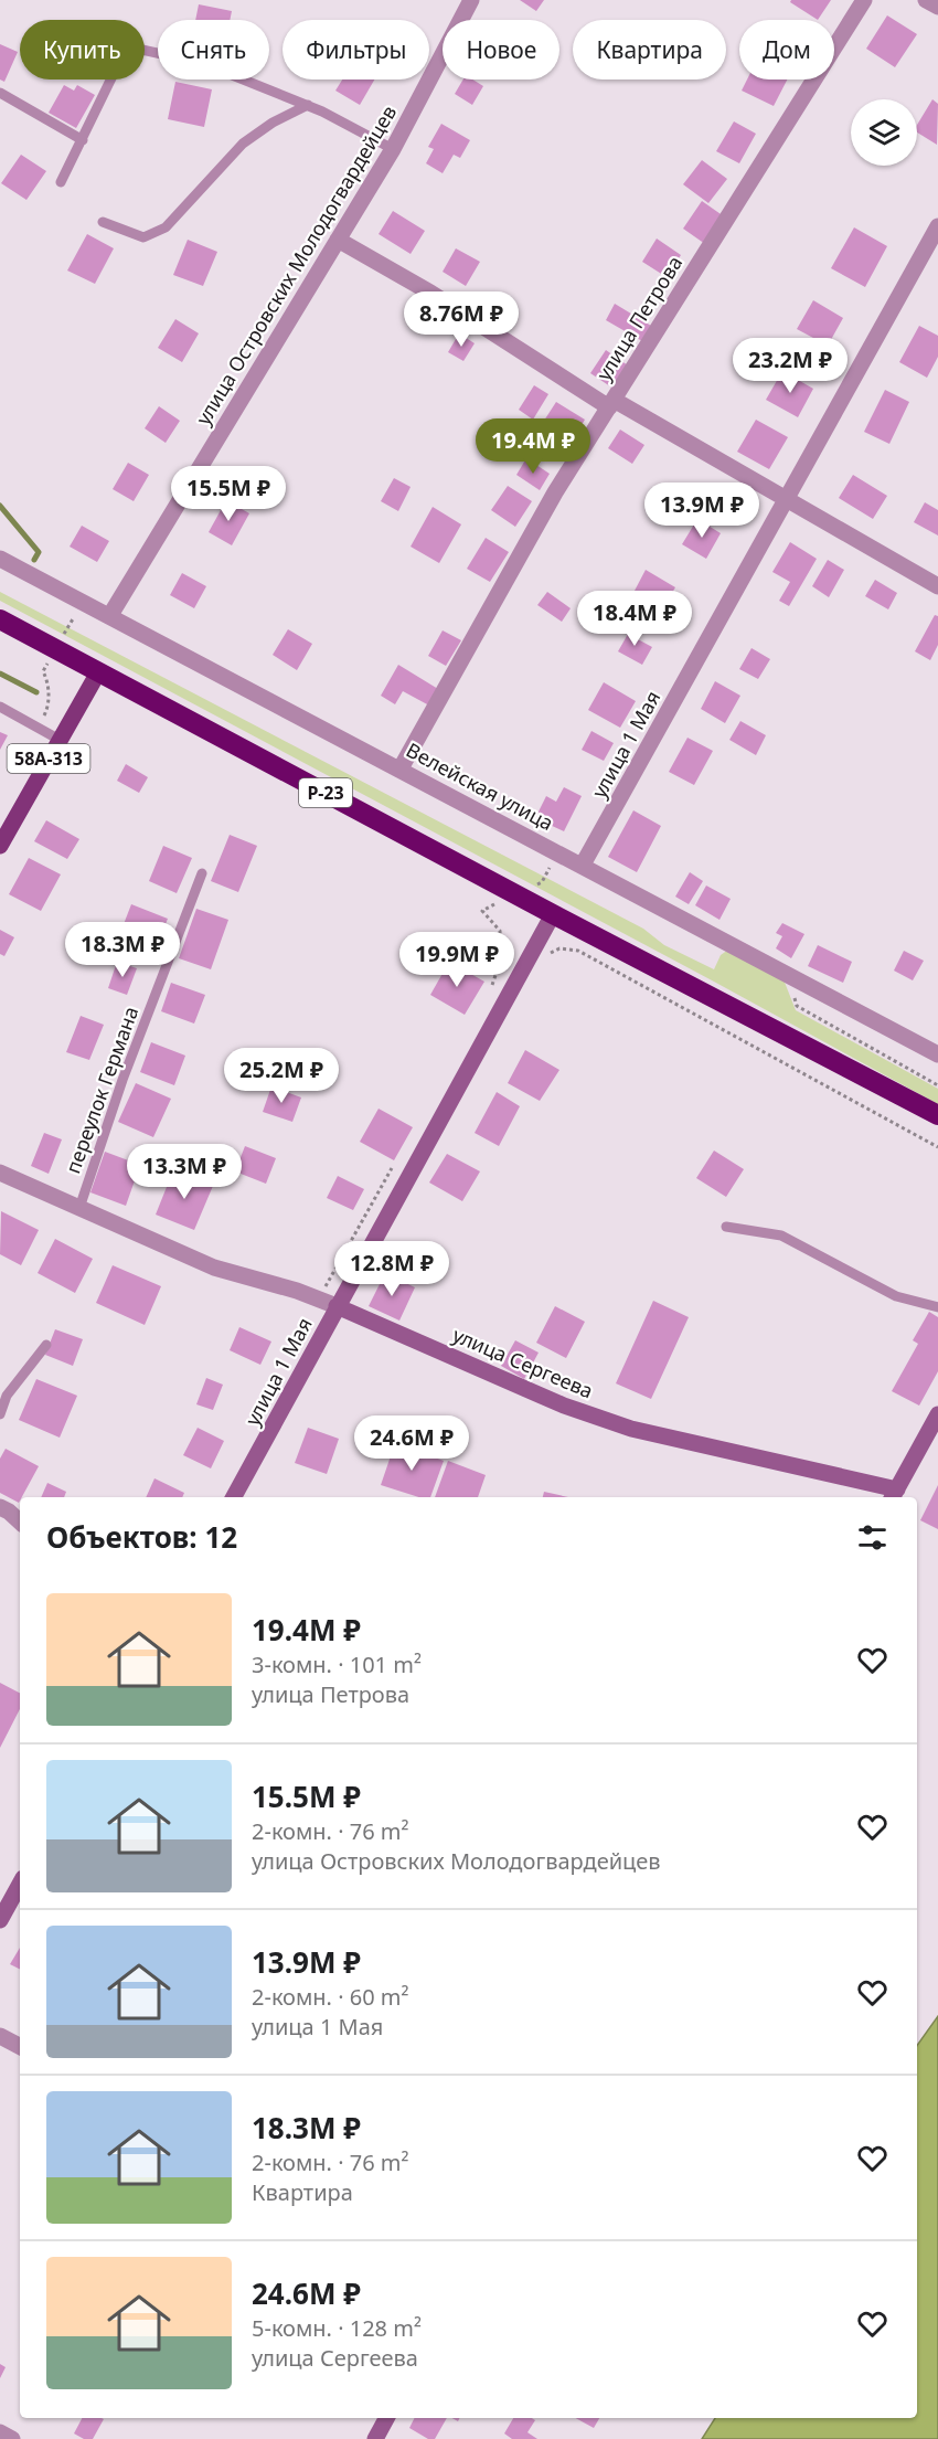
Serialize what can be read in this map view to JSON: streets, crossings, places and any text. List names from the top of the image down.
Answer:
{
  "streets": {
    "highway": ["Р-23"],
    "main road": ["улица 1 Мая", "58А-313", "улица Сергеева"],
    "street": ["улица Островских Молодогвардейцев", "улица Петрова", "Велейская улица"],
    "lane": ["переулок Германа"]
  },
  "crossings": [
    ["улица Островских Молодогвардейцев", "Велейская улица"],
    ["улица Петрова", "Велейская улица"],
    ["улица 1 Мая", "Велейская улица"],
    ["улица 1 Мая", "Р-23"],
    ["улица 1 Мая", "улица Сергеева"],
    ["58А-313", "Р-23"],
    ["переулок Германа", "улица Сергеева"]
  ],
  "page": {
    "chip": [
      "Купить",
      "Снять",
      "Фильтры",
      "Новое",
      "Квартира",
      "Дом"
    ],
    "price": [
      "8.76M ₽",
      "23.2M ₽",
      "19.4M ₽",
      "15.5M ₽",
      "13.9M ₽",
      "18.4M ₽",
      "18.3M ₽",
      "19.9M ₽",
      "25.2M ₽",
      "13.3M ₽",
      "12.8M ₽",
      "24.6M ₽"
    ],
    "heading": "Объектов: 12",
    "list": [
      {
        "name": "19.4M ₽",
        "note": "3-комн. · 101 m² · улица Петрова"
      },
      {
        "name": "15.5M ₽",
        "note": "2-комн. · 76 m² · улица Островских Молодогвардейцев"
      },
      {
        "name": "13.9M ₽",
        "note": "2-комн. · 60 m² · улица 1 Мая"
      },
      {
        "name": "18.3M ₽",
        "note": "2-комн. · 76 m² · Квартира"
      },
      {
        "name": "24.6M ₽",
        "note": "5-комн. · 128 m² · улица Сергеева"
      }
    ]
  }
}
